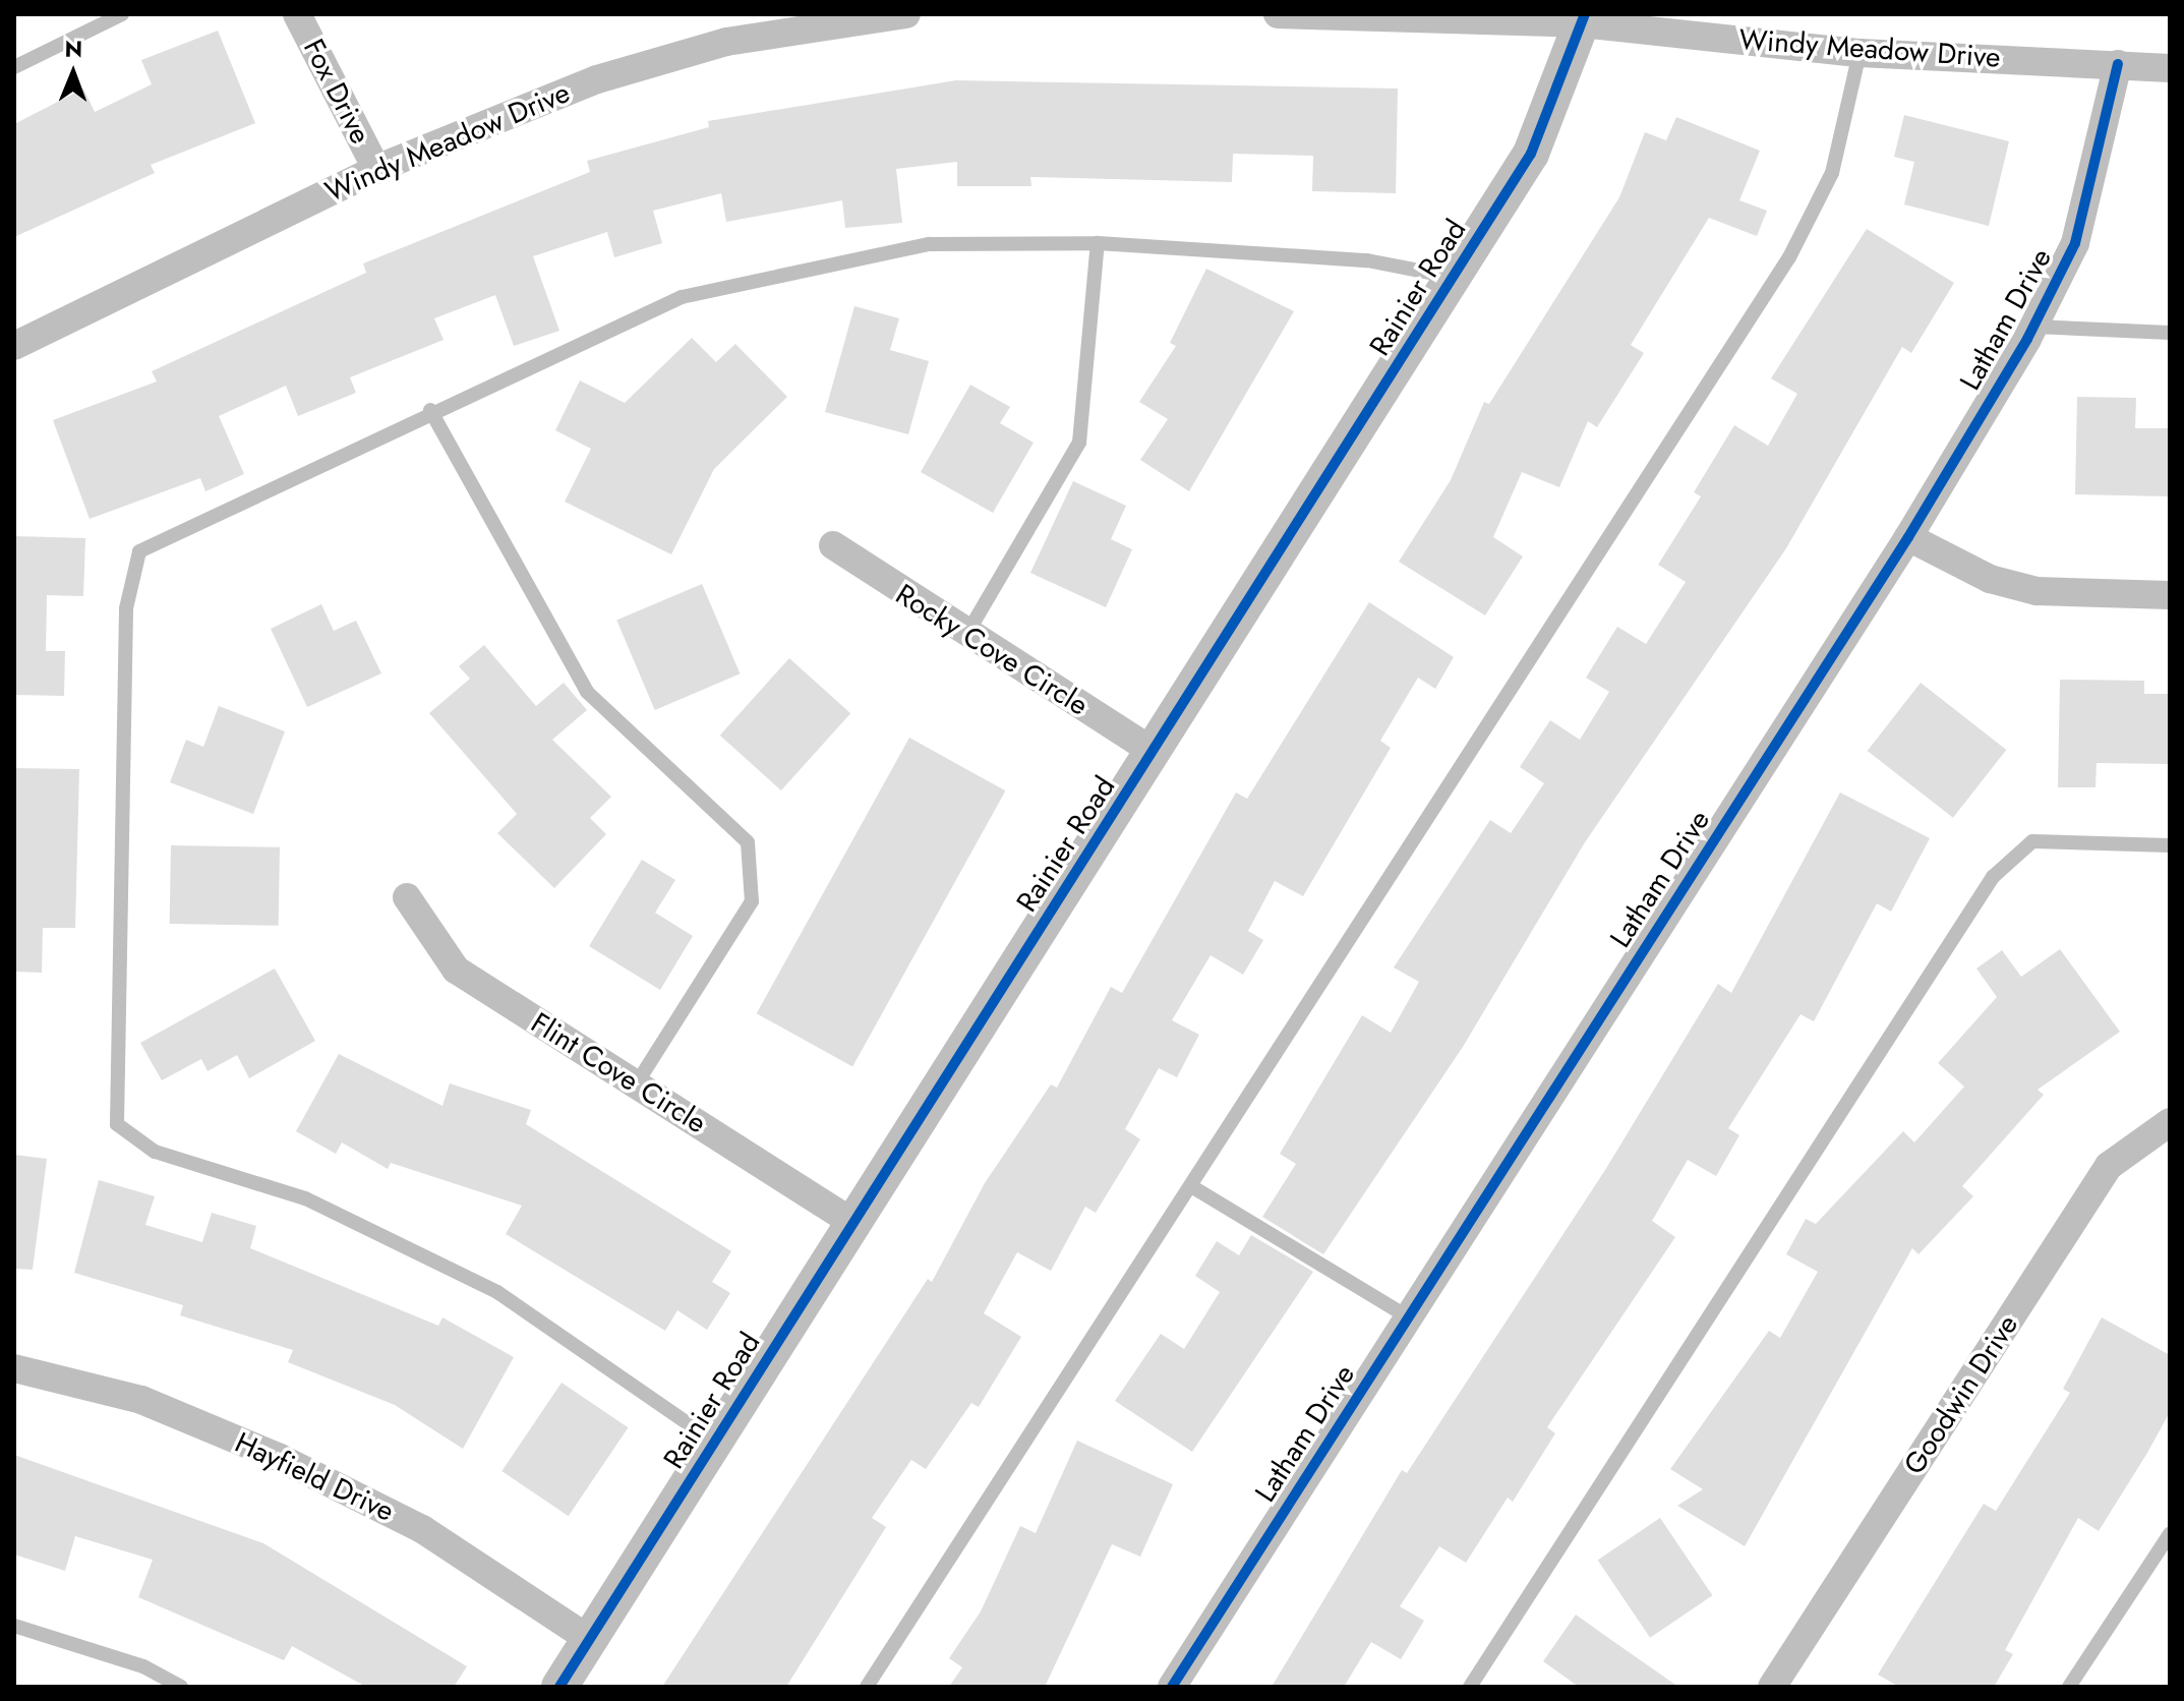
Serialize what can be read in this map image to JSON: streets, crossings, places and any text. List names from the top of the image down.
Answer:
{
  "streets": {
    "street": [
      "Windy Meadow Drive",
      "Fox Drive",
      "Rainier Road",
      "Latham Drive",
      "Rocky Cove Circle",
      "Flint Cove Circle",
      "Goodwin Drive",
      "Hayfield Drive"
    ]
  },
  "crossings": [
    ["Windy Meadow Drive", "Fox Drive"],
    ["Windy Meadow Drive", "Rainier Road"],
    ["Windy Meadow Drive", "Latham Drive"],
    ["Rainier Road", "Rocky Cove Circle"],
    ["Rainier Road", "Flint Cove Circle"],
    ["Rainier Road", "Hayfield Drive"]
  ],
  "north": "top"
}
